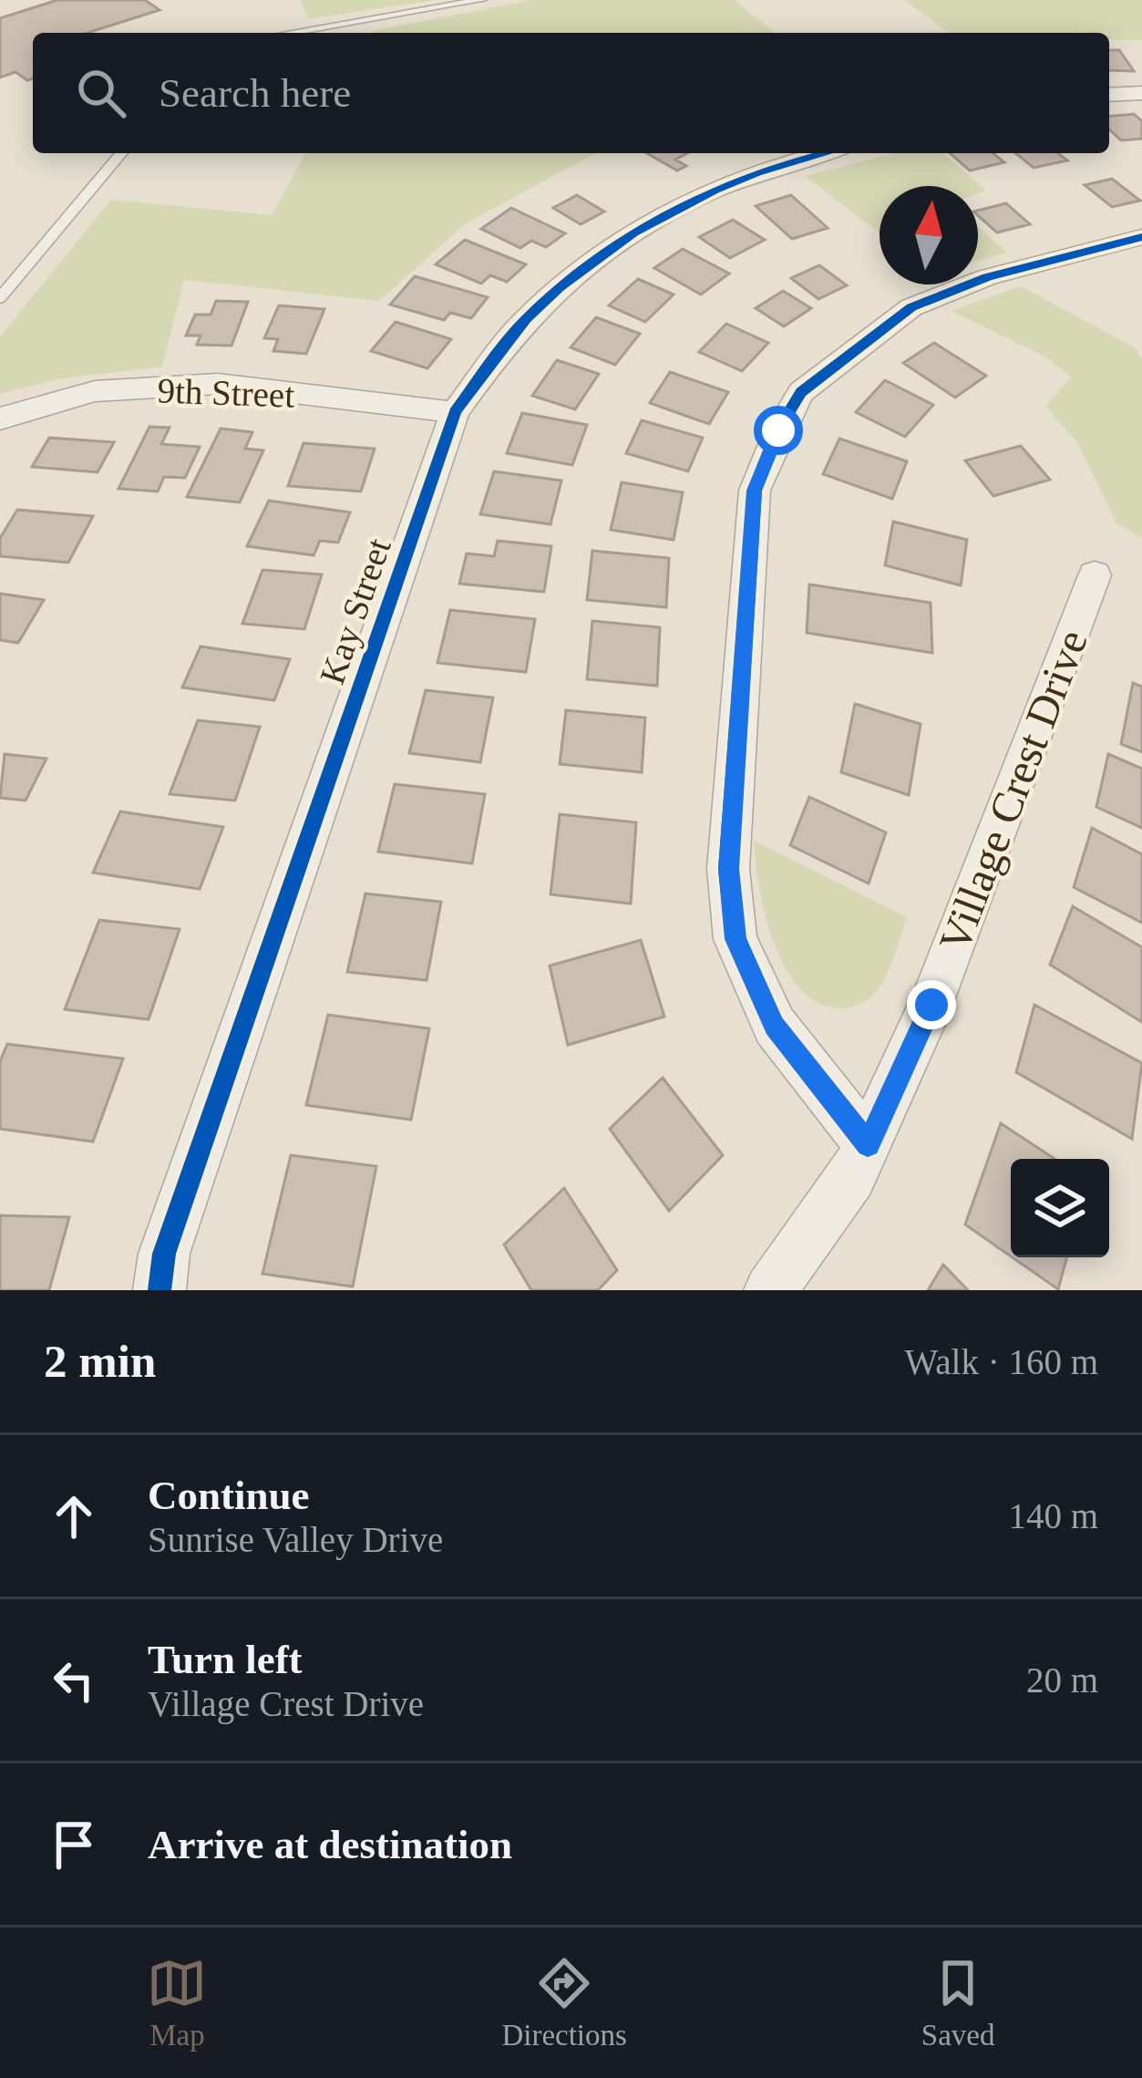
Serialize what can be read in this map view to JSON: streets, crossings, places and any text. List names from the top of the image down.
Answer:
{
  "streets": {
    "street": ["9th Street", "Kay Street", "Village Crest Drive"]
  },
  "crossings": [
    ["9th Street", "Kay Street"]
  ],
  "north": "top",
  "page": {
    "search": "Search here",
    "heading": ["2 min", "Walk · 160 m"],
    "list": [
      ["Continue", "Sunrise Valley Drive", "140 m"],
      ["Turn left", "Village Crest Drive", "20 m"],
      "Arrive at destination"
    ],
    "nav": ["Map", "Directions", "Saved"]
  }
}
